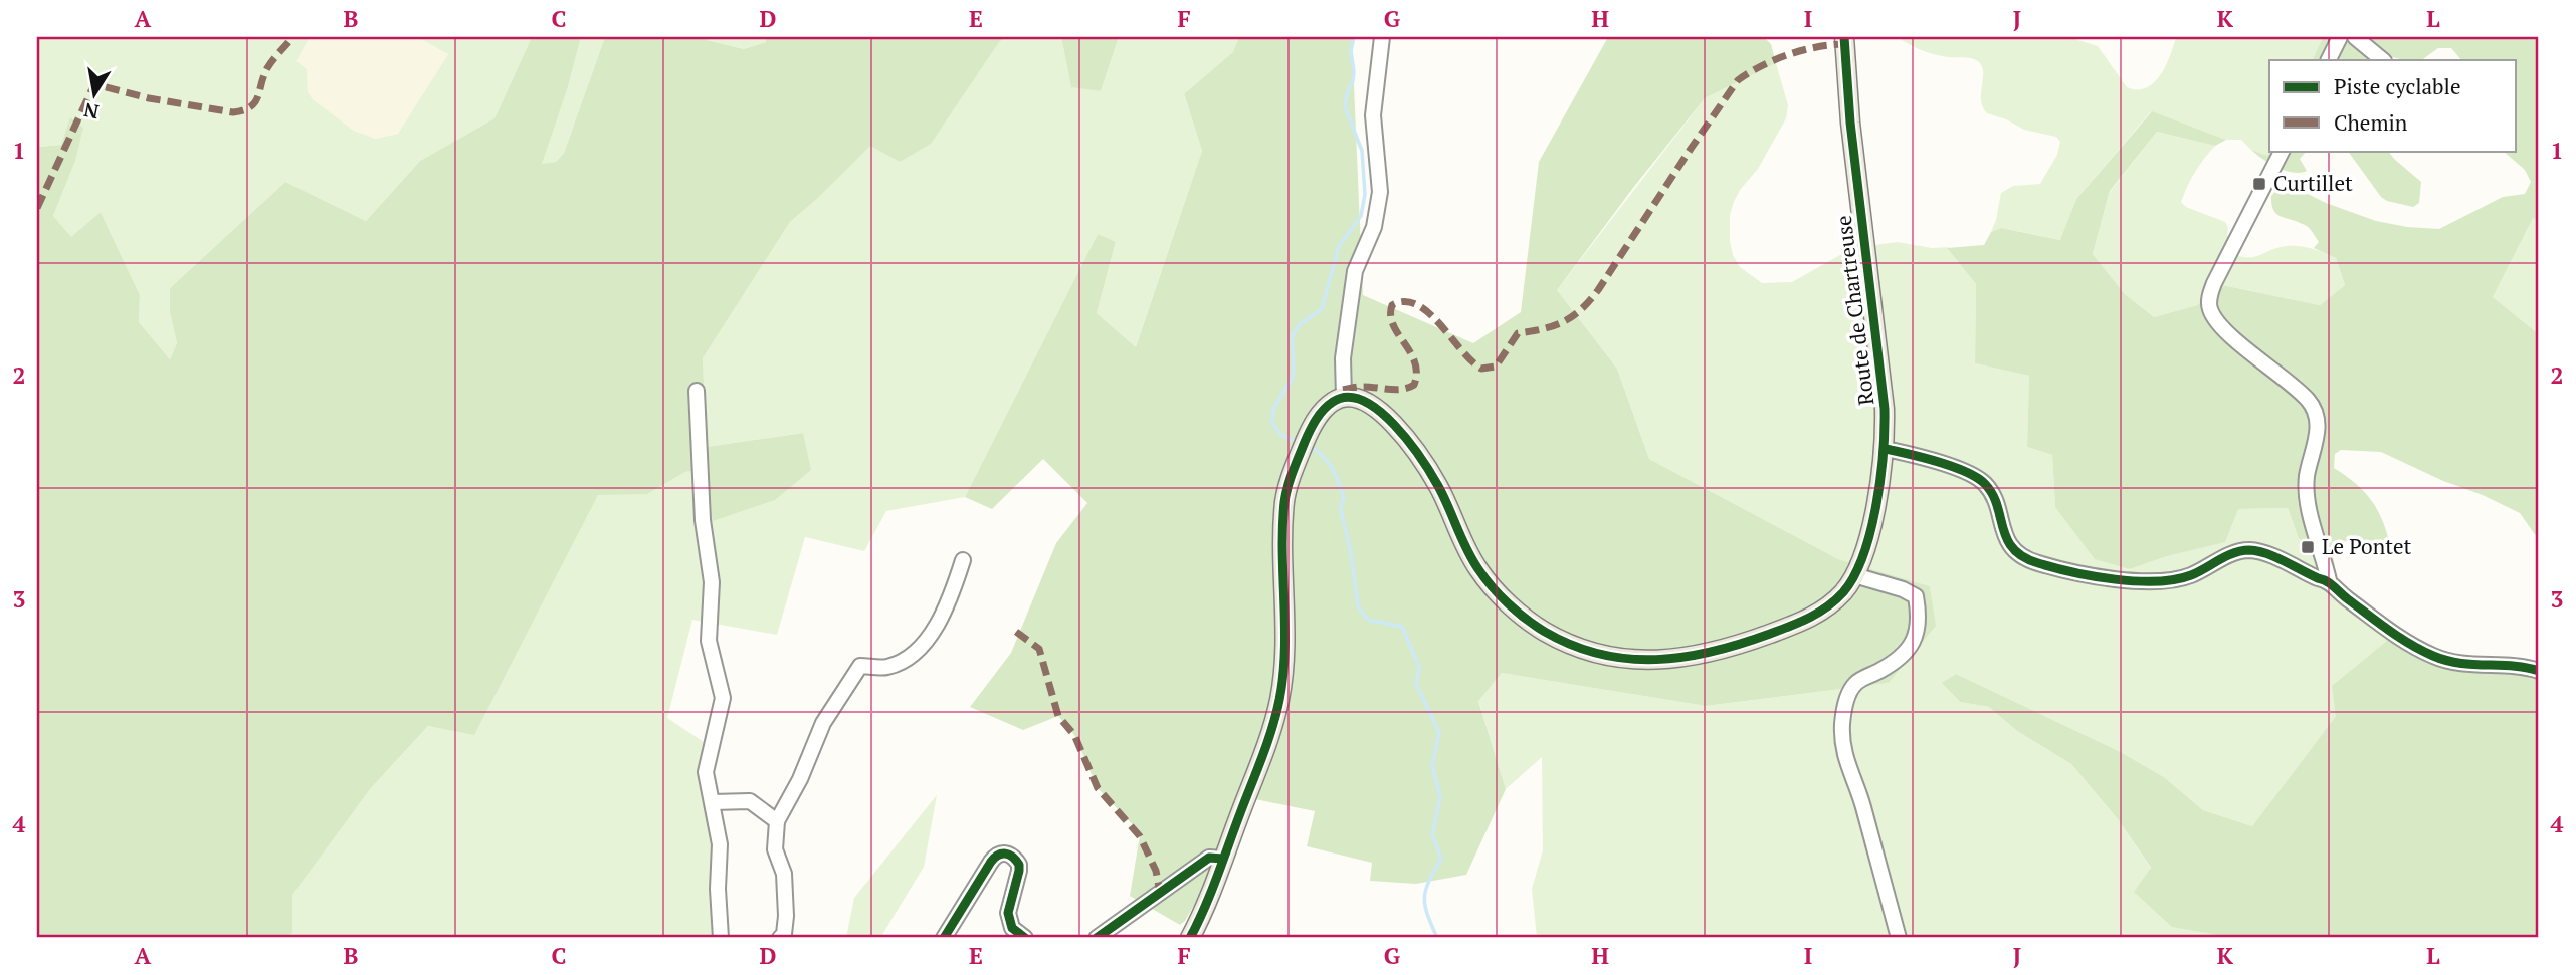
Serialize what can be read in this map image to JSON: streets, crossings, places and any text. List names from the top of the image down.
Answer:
{
  "streets": {
    "main road": ["Route de Chartreuse"]
  },
  "places": {
    "transit": ["Curtillet", "Le Pontet"]
  },
  "legend": ["Piste cyclable", "Chemin"],
  "north": "bottom",
  "grid": {
    "columns": [
      "A",
      "B",
      "C",
      "D",
      "E",
      "F",
      "G",
      "H",
      "I",
      "J",
      "K",
      "L"
    ],
    "rows": [
      "1",
      "2",
      "3",
      "4"
    ]
  }
}
